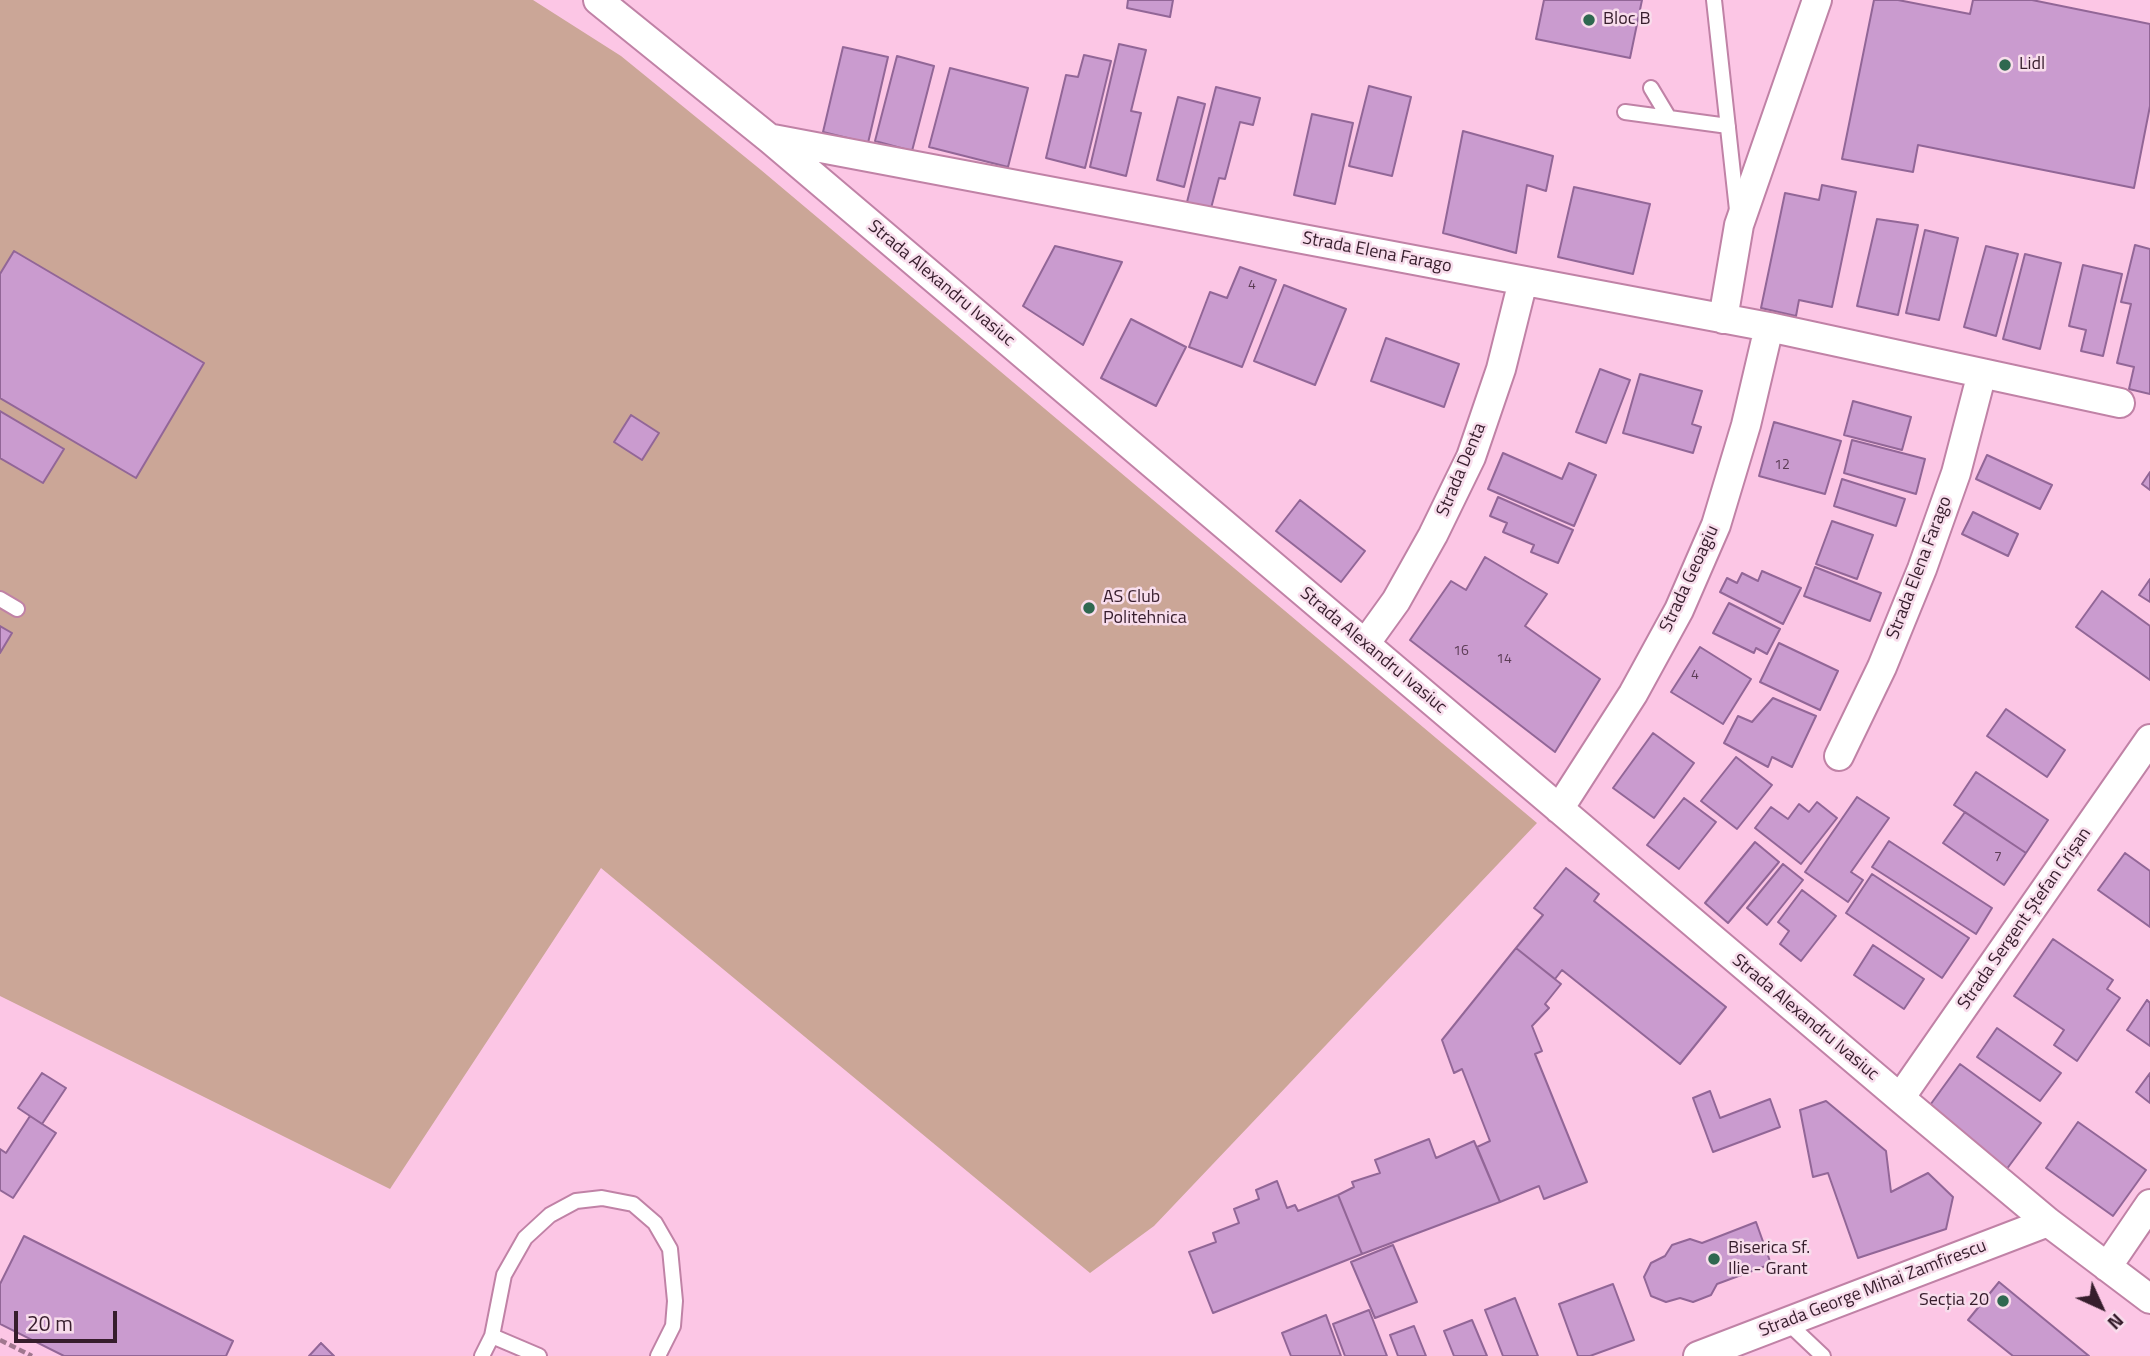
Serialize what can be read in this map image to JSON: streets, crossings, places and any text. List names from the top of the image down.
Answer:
{
  "streets": {
    "street": [
      "Strada Elena Farago",
      "Strada Alexandru Ivasiuc",
      "Strada Denta",
      "Strada Geoagiu",
      "Strada Sergent Ștefan Crișan",
      "Strada George Mihai Zamfirescu"
    ]
  },
  "crossings": [
    ["Strada Elena Farago", "Strada Alexandru Ivasiuc"],
    ["Strada Elena Farago", "Strada Denta"],
    ["Strada Elena Farago", "Strada Geoagiu"],
    ["Strada Alexandru Ivasiuc", "Strada Denta"],
    ["Strada Alexandru Ivasiuc", "Strada Geoagiu"],
    ["Strada Alexandru Ivasiuc", "Strada Sergent Ștefan Crișan"],
    ["Strada Alexandru Ivasiuc", "Strada George Mihai Zamfirescu"]
  ],
  "places": [
    "Bloc B",
    "Lidl",
    "AS Club Politehnica",
    "Biserica Sf. Ilie - Grant",
    "Secția 20"
  ],
  "house_numbers": [
    "4",
    "12",
    "16",
    "14",
    "4",
    "7"
  ],
  "scale_bar": "20 m",
  "north": "bottom right"
}
